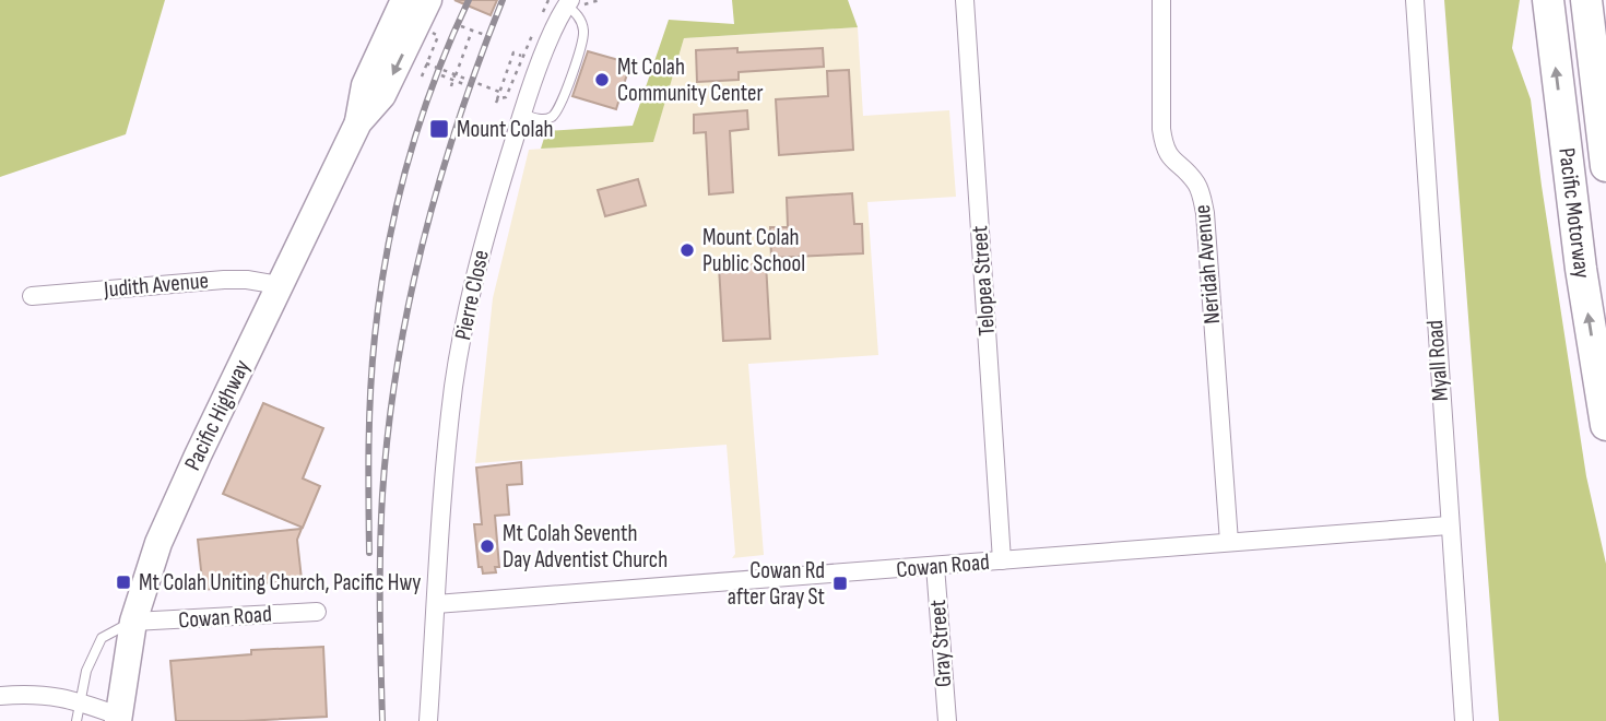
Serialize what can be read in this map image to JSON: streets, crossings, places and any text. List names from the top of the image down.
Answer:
{
  "streets": {
    "highway": ["Pacific Motorway"],
    "main road": ["Pacific Highway"],
    "street": [
      "Neridah Avenue",
      "Telopea Street",
      "Judith Avenue",
      "Pierre Close",
      "Myall Road",
      "Cowan Road",
      "Gray Street"
    ]
  },
  "crossings": [
    ["Neridah Avenue", "Cowan Road"],
    ["Telopea Street", "Cowan Road"],
    ["Judith Avenue", "Pacific Highway"],
    ["Pierre Close", "Cowan Road"],
    ["Myall Road", "Cowan Road"],
    ["Pacific Highway", "Cowan Road"],
    ["Cowan Road", "Gray Street"]
  ],
  "places": {
    "other": ["Mt Colah Community Center", "Mount Colah Public School", "Mt Colah Seventh Day Adventist Church"],
    "transit": ["Mount Colah", "Mt Colah Uniting Church, Pacific Hwy", "Cowan Rd after Gray St"]
  }
}
